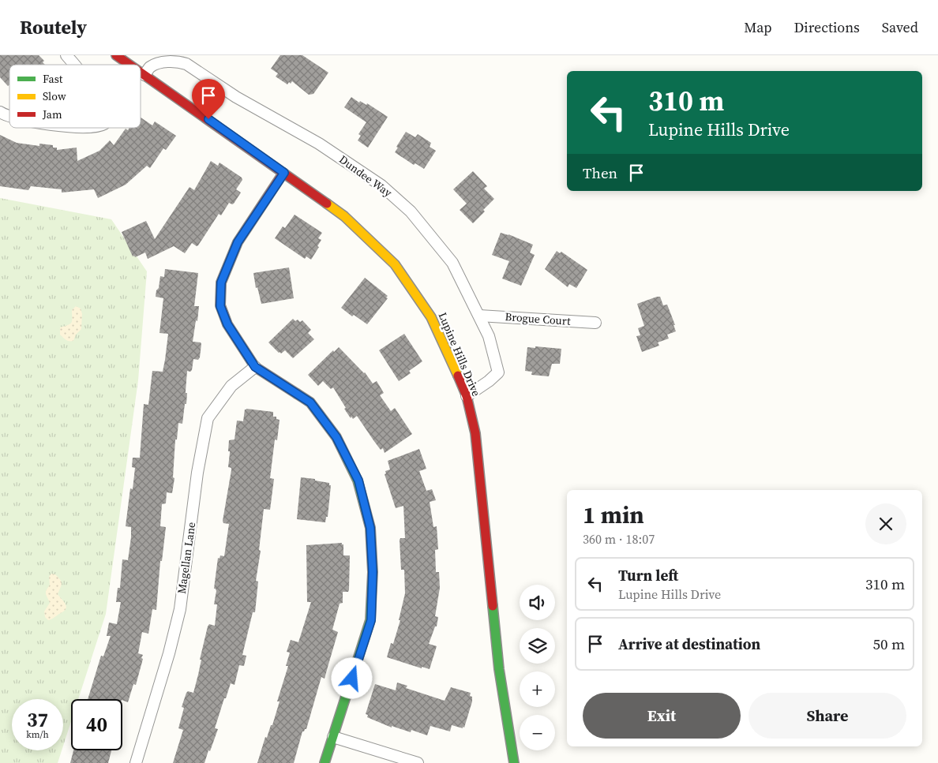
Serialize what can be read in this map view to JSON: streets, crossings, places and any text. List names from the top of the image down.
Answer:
{
  "streets": {
    "street": [
      "Dundee Way",
      "Brogue Court",
      "Lupine Hills Drive",
      "Magellan Lane"
    ]
  },
  "crossings": [
    ["Dundee Way", "Brogue Court"],
    ["Dundee Way", "Lupine Hills Drive"]
  ],
  "legend": ["Fast", "Slow", "Jam"],
  "page": {
    "header": "Routely",
    "nav": ["Map", "Directions", "Saved"],
    "turn": ["310 m", "Lupine Hills Drive"],
    "then": "Then",
    "heading": ["1 min", "360 m · 18:07"],
    "list": [
      {
        "name": "Turn left",
        "note": "Lupine Hills Drive",
        "value": "310 m"
      },
      {
        "name": "Arrive at destination",
        "value": "50 m"
      }
    ],
    "map_buttons": ["+", "−"],
    "buttons": ["Exit", "Share"],
    "speed": "37 km/h",
    "limit": "40"
  }
}
